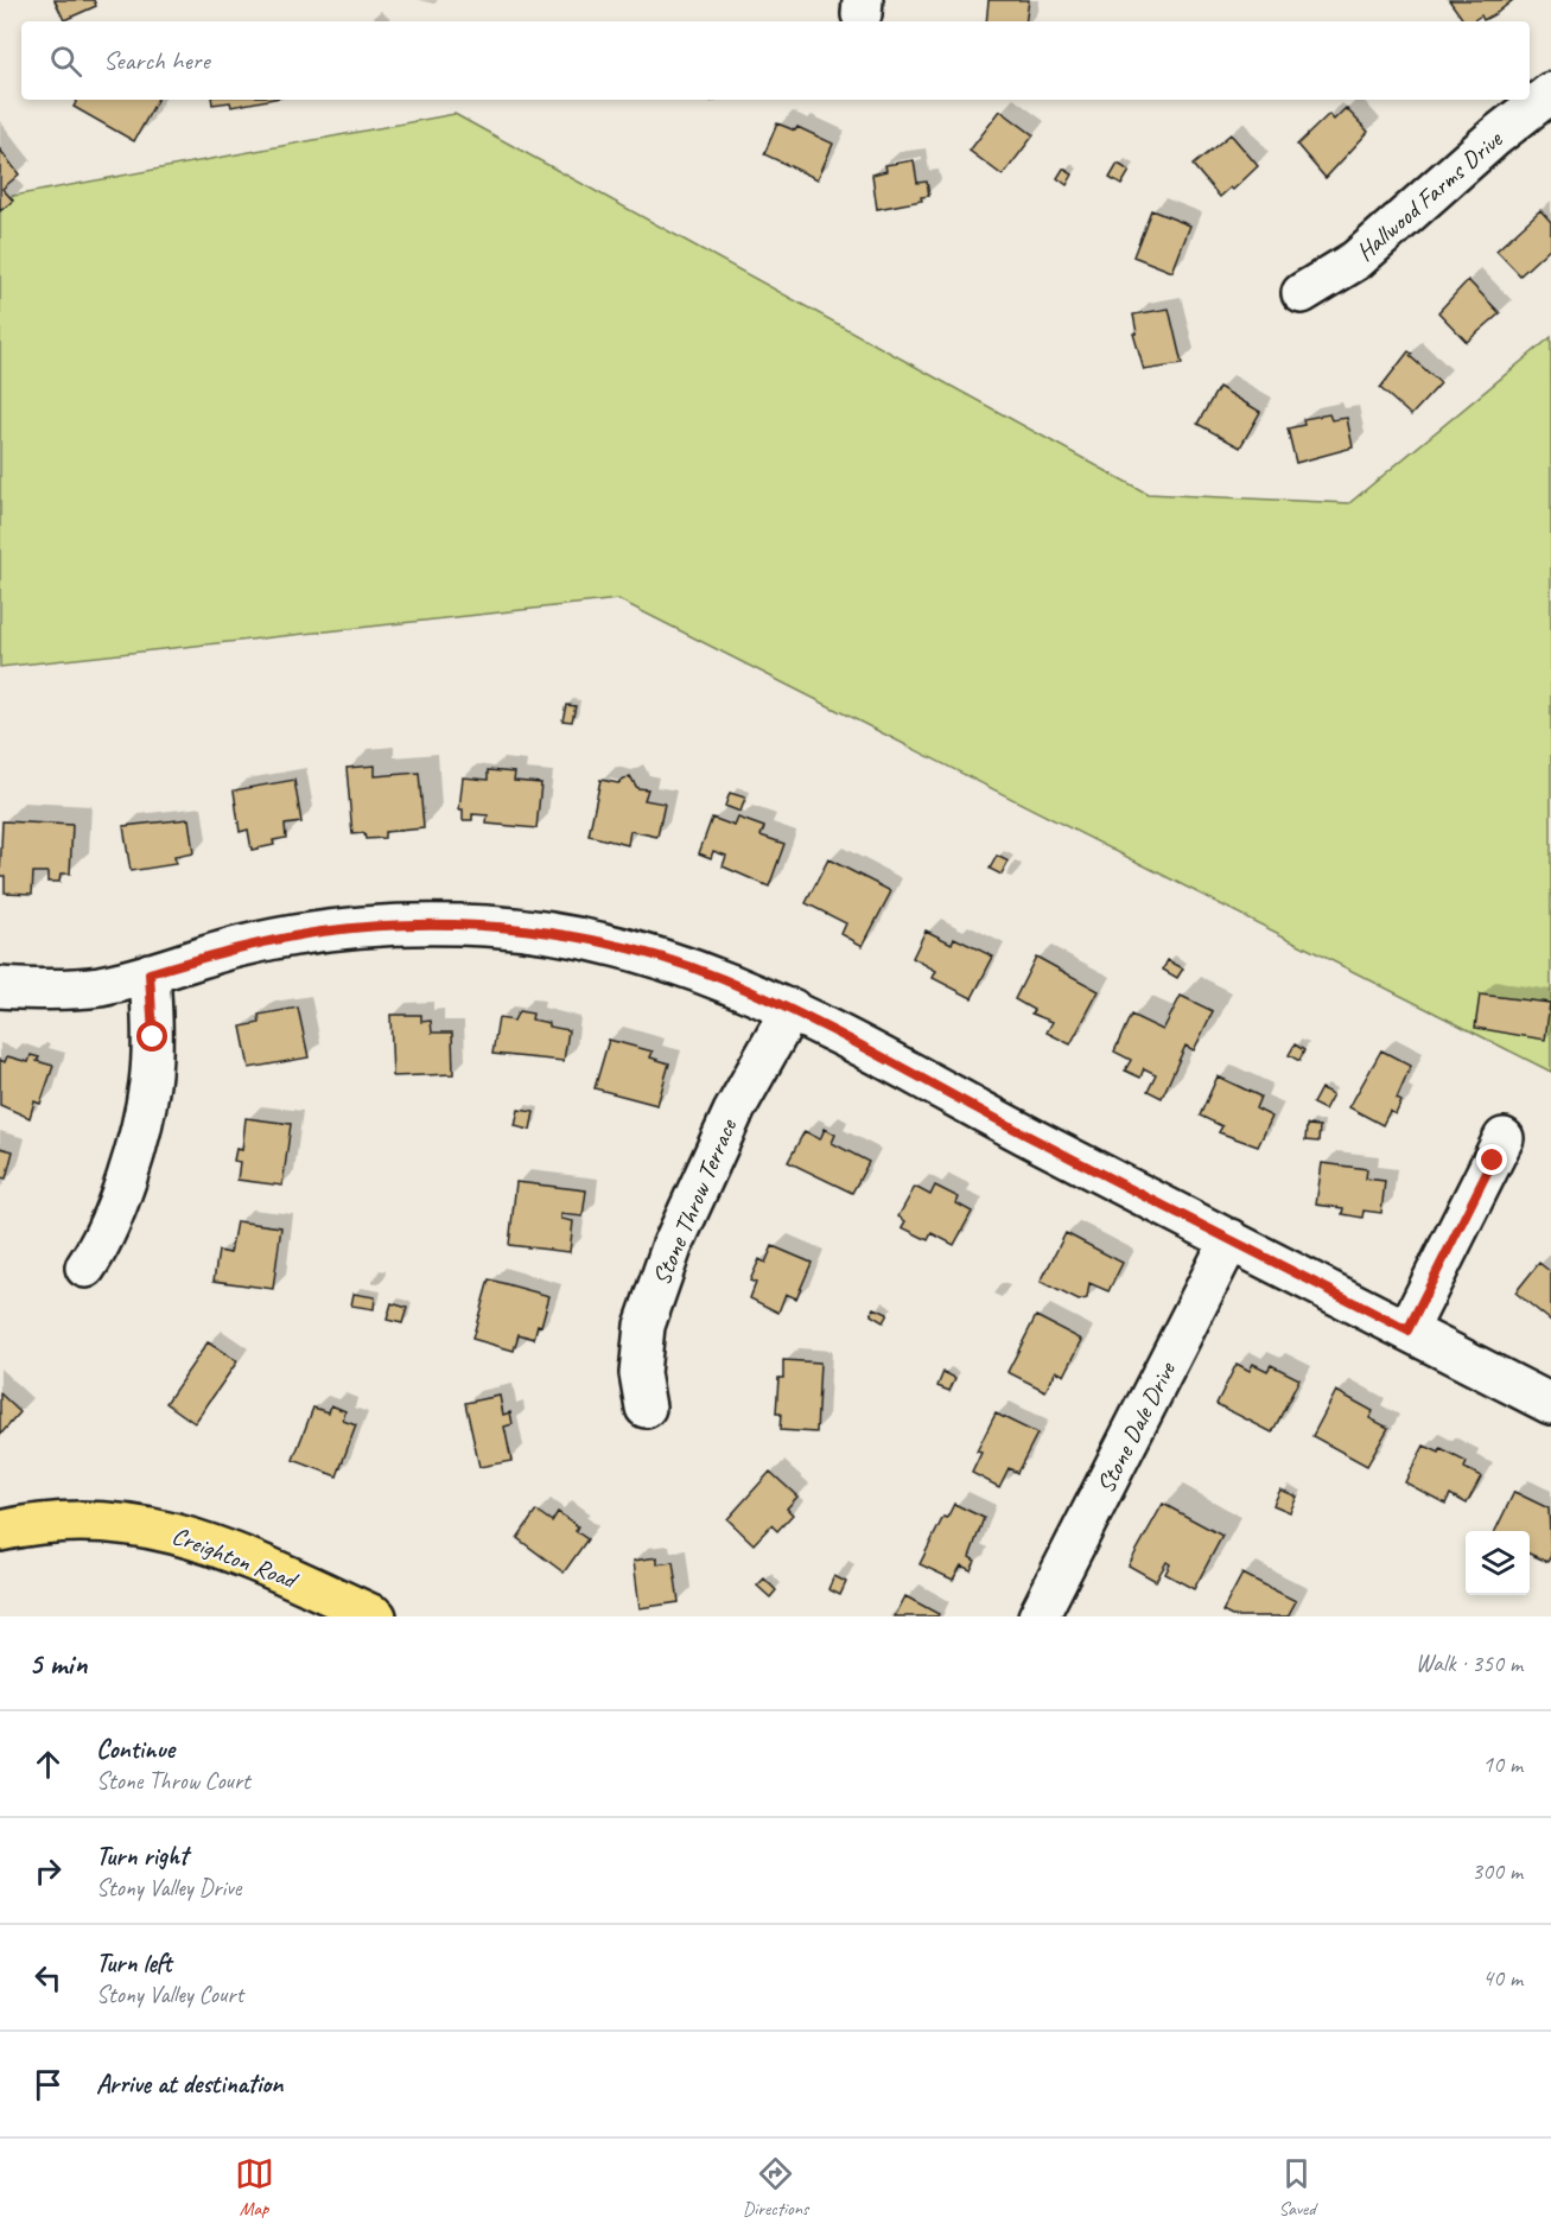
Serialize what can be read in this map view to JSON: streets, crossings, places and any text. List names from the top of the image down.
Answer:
{
  "streets": {
    "main road": ["Creighton Road"],
    "street": ["Hallwood Farms Drive", "Stone Throw Terrace", "Stone Dale Drive"]
  },
  "page": {
    "search": "Search here",
    "heading": ["5 min", "Walk · 350 m"],
    "list": [
      ["Continue", "Stone Throw Court", "10 m"],
      ["Turn right", "Stony Valley Drive", "300 m"],
      ["Turn left", "Stony Valley Court", "40 m"],
      "Arrive at destination"
    ],
    "nav": ["Map", "Directions", "Saved"]
  }
}
